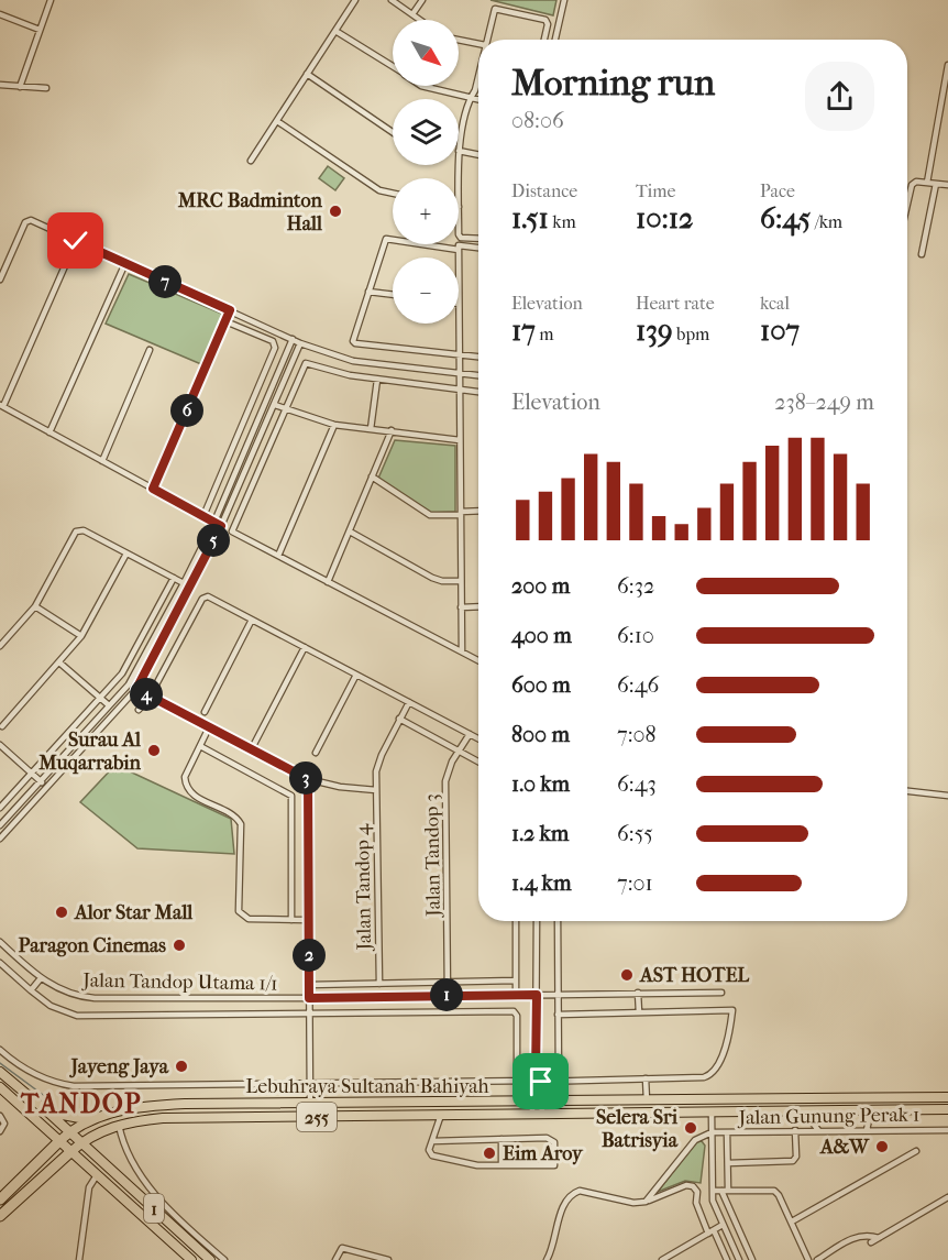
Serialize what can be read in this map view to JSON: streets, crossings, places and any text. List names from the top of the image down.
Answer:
{
  "streets": {
    "main road": ["Lebuhraya Sultanah Bahiyah", "255", "1"],
    "street": [
      "Jalan Tandop 3",
      "Jalan Tandop 4",
      "Jalan Tandop Utama 1/1",
      "Jalan Gunung Perak 1"
    ]
  },
  "crossings": [
    ["Jalan Tandop 3", "Jalan Tandop Utama 1/1"],
    ["Lebuhraya Sultanah Bahiyah", "1"]
  ],
  "districts": ["TANDOP"],
  "places": [
    "MRC Badminton Hall",
    "Surau Al Muqarrabin",
    "Alor Star Mall",
    "Paragon Cinemas",
    "AST HOTEL",
    "Jayeng Jaya",
    "Selera Sri Batrisyia",
    "A&W",
    "Eim Aroy"
  ],
  "north": "bottom right",
  "page": {
    "map_buttons": ["+", "−"],
    "heading": ["Morning run", "08:06"],
    "stats": [
      ["Distance", "1.51 km"],
      ["Time", "10:12"],
      ["Pace", "6:45 /km"],
      ["Elevation", "17 m"],
      ["Heart rate", "139 bpm"],
      ["kcal", "107"]
    ],
    "pins": [
      "7",
      "6",
      "5",
      "4",
      "3",
      "2",
      "1"
    ],
    "chart": ["Elevation", "238–249 m"],
    "list": [
      {
        "name": "200 m",
        "note": "6:32"
      },
      {
        "name": "400 m",
        "note": "6:10"
      },
      {
        "name": "600 m",
        "note": "6:46"
      },
      {
        "name": "800 m",
        "note": "7:08"
      },
      {
        "name": "1.0 km",
        "note": "6:43"
      },
      {
        "name": "1.2 km",
        "note": "6:55"
      },
      {
        "name": "1.4 km",
        "note": "7:01"
      }
    ]
  }
}
